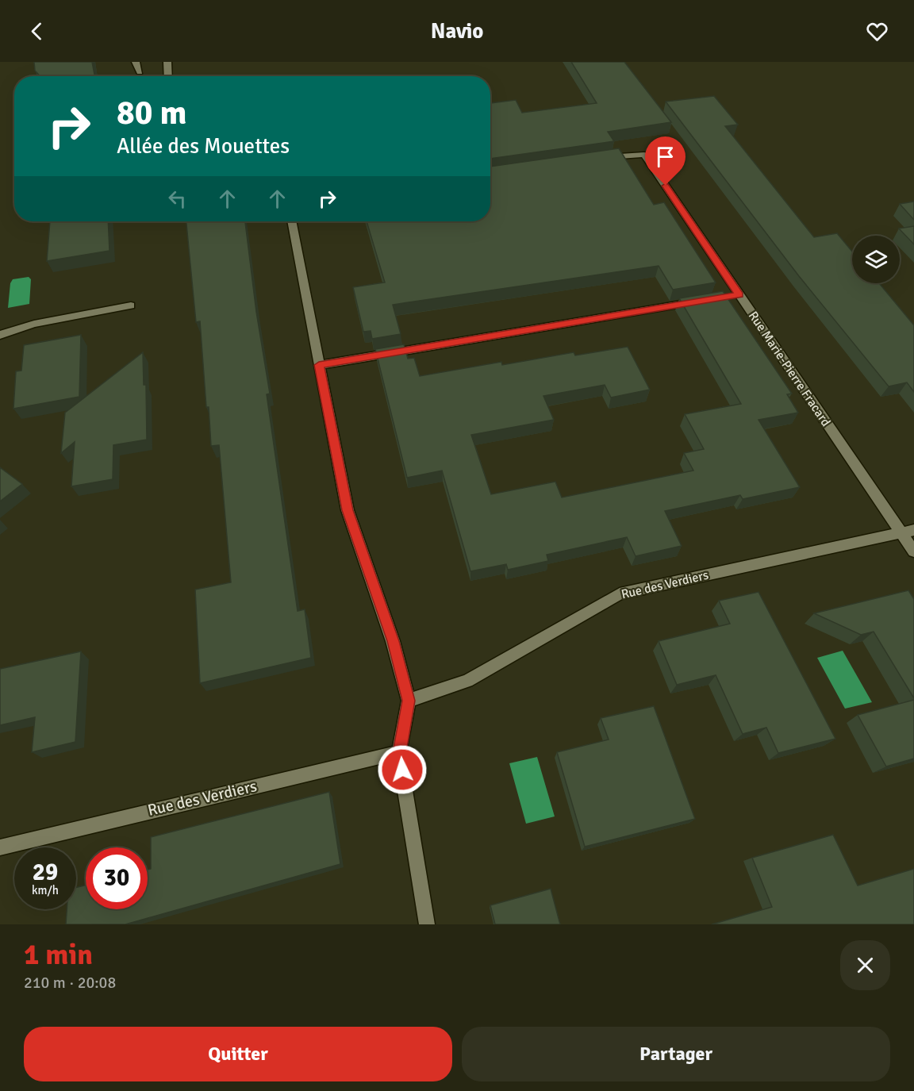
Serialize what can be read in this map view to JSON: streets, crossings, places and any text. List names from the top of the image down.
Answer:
{
  "streets": {
    "street": ["Rue Marie-Pierre Fracard", "Rue des Verdiers"]
  },
  "crossings": [
    ["Rue Marie-Pierre Fracard", "Rue des Verdiers"]
  ],
  "page": {
    "header": "Navio",
    "turn": ["80 m", "Allée des Mouettes"],
    "speed": "29 km/h",
    "limit": "30",
    "heading": ["1 min", "210 m · 20:08"],
    "buttons": ["Quitter", "Partager"]
  }
}
